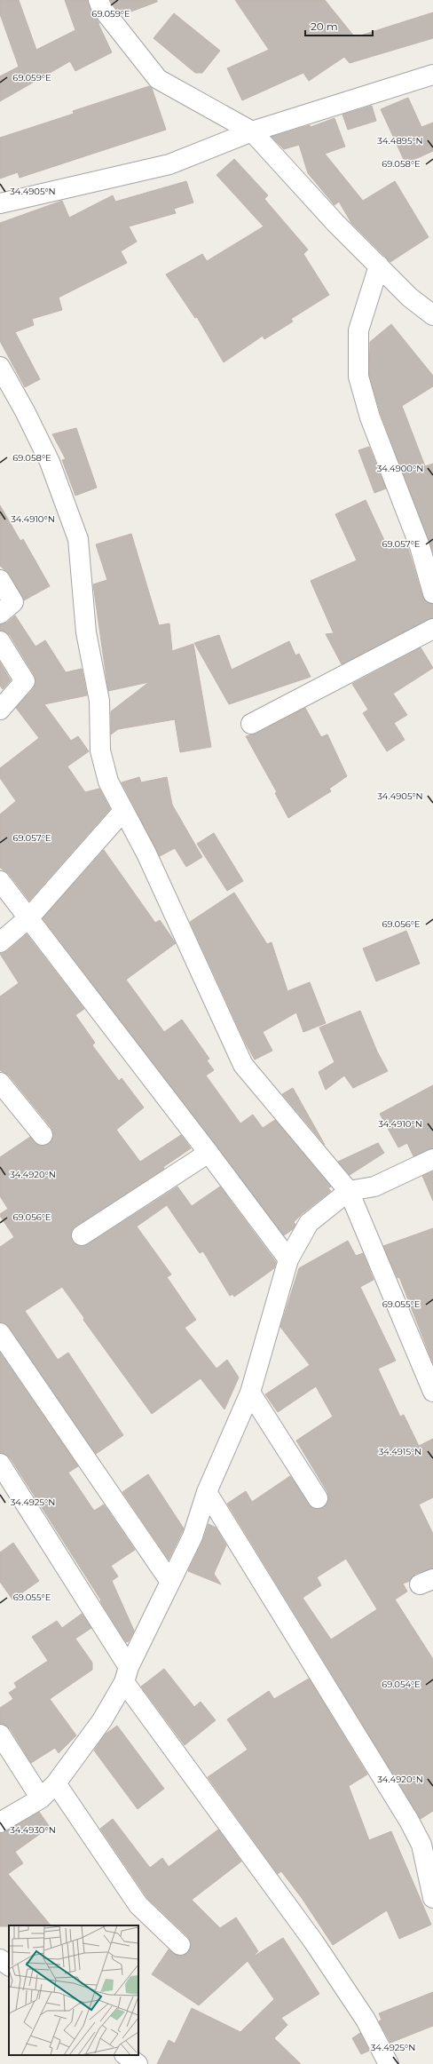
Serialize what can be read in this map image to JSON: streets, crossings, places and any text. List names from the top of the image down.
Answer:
{
  "scale_bar": "20 m",
  "coordinates": [
    "69.059°E",
    "34.4895°N",
    "69.058°E",
    "34.4905°N",
    "34.4900°N",
    "34.4910°N",
    "69.057°E",
    "69.056°E",
    "34.4920°N",
    "69.055°E",
    "34.4915°N",
    "34.4925°N",
    "69.054°E",
    "34.4930°N"
  ]
}
